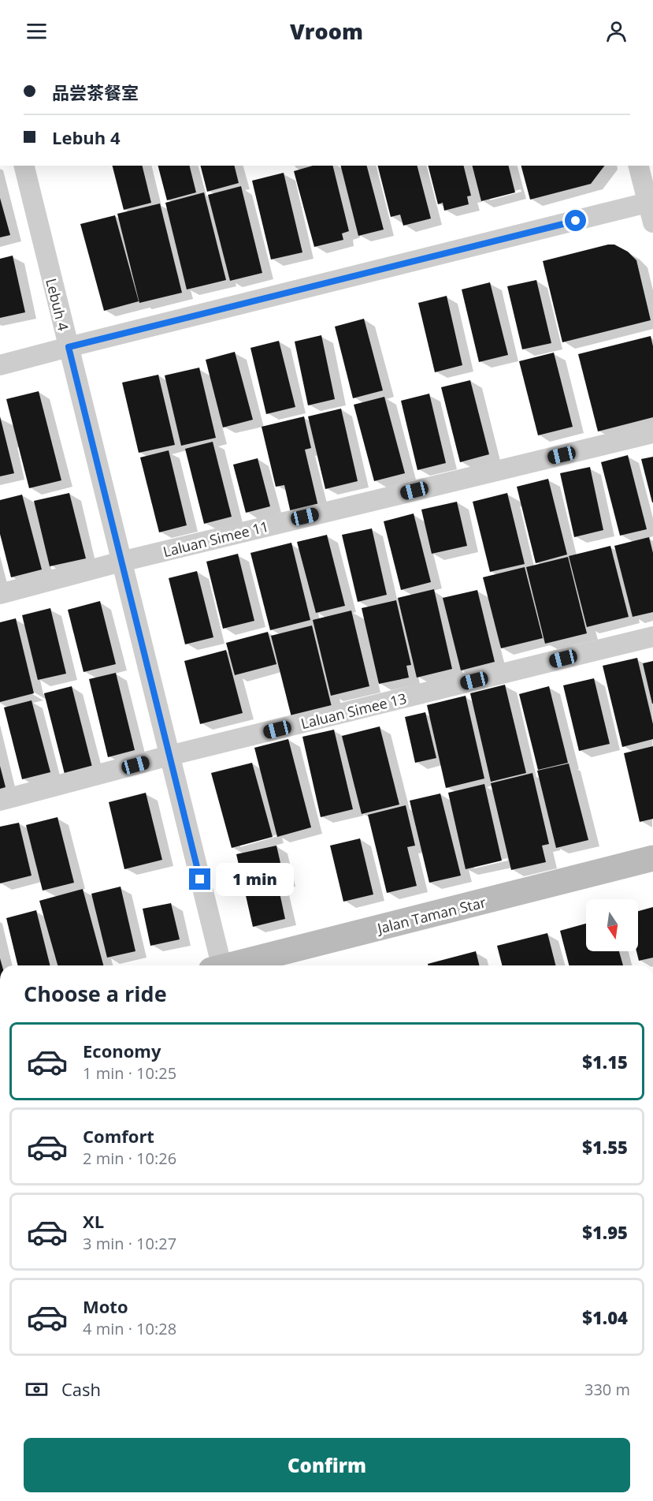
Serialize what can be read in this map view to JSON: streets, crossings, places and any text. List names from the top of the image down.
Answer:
{
  "streets": {
    "street": [
      "Lebuh 4",
      "Laluan Simee 11",
      "Laluan Simee 13",
      "Jalan Taman Star"
    ]
  },
  "crossings": [
    ["Lebuh 4", "Laluan Simee 11"],
    ["Lebuh 4", "Laluan Simee 13"]
  ],
  "north": "bottom",
  "page": {
    "header": "Vroom",
    "banner": ["品尝茶餐室", "Lebuh 4"],
    "bubble": "1 min",
    "heading": "Choose a ride",
    "list": [
      {
        "name": "Economy",
        "note": "1 min · 10:25",
        "value": "$1.15"
      },
      {
        "name": "Comfort",
        "note": "2 min · 10:26",
        "value": "$1.55"
      },
      {
        "name": "XL",
        "note": "3 min · 10:27",
        "value": "$1.95"
      },
      {
        "name": "Moto",
        "note": "4 min · 10:28",
        "value": "$1.04"
      }
    ],
    "pay": ["Cash", "330 m"],
    "buttons": "Confirm"
  }
}
